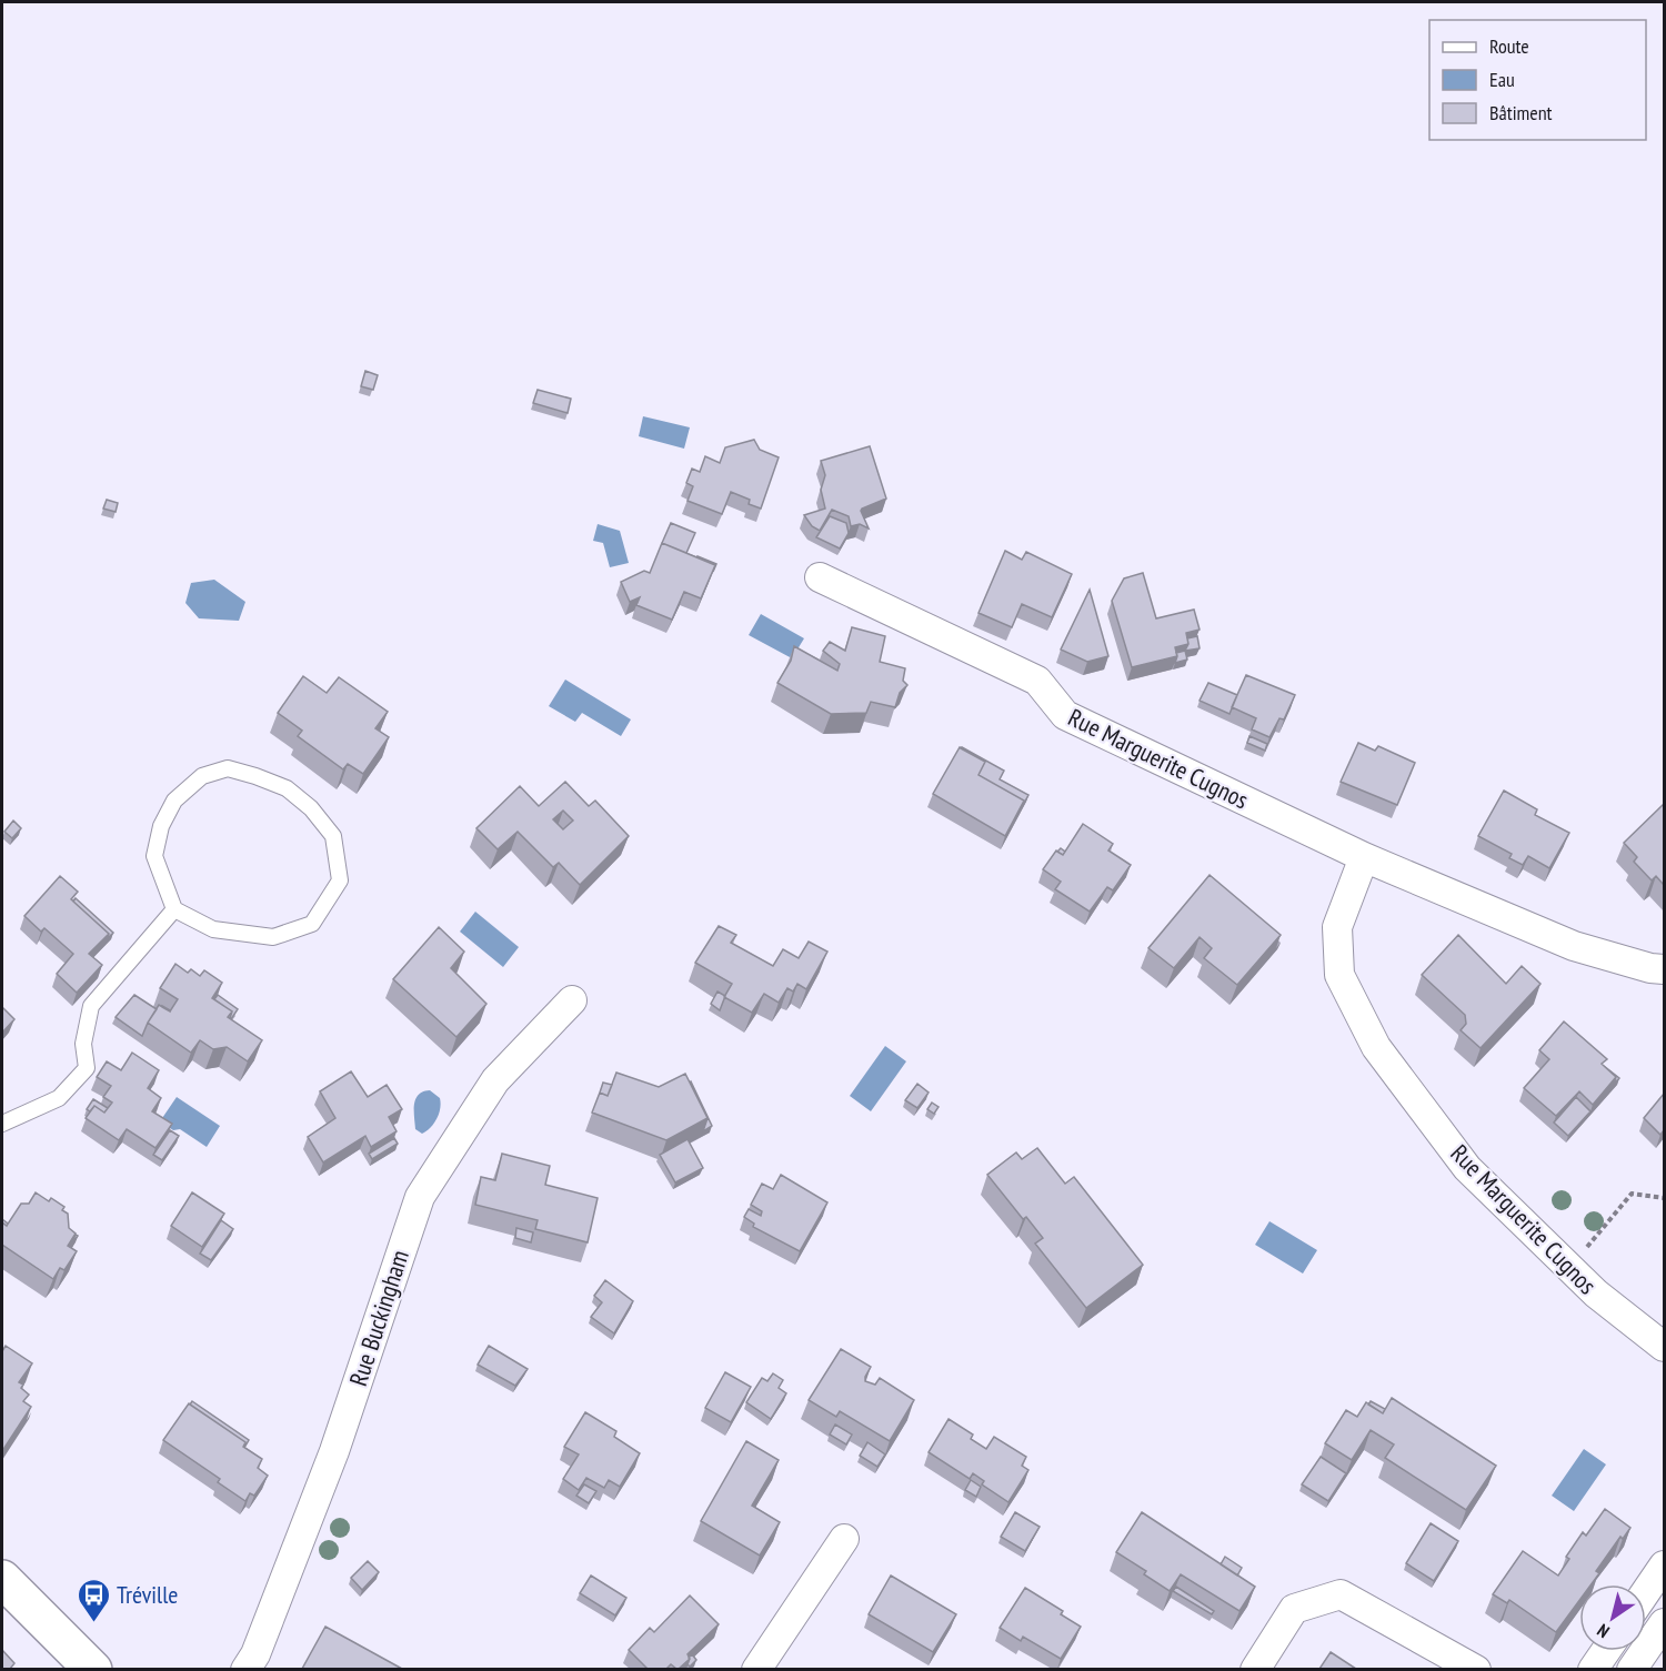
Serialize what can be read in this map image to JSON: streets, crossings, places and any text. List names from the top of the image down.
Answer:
{
  "streets": {
    "street": ["Rue Marguerite Cugnos", "Rue Buckingham"]
  },
  "places": {
    "bus stop": ["Tréville"]
  },
  "legend": ["Route", "Eau", "Bâtiment"],
  "north": "bottom left"
}
